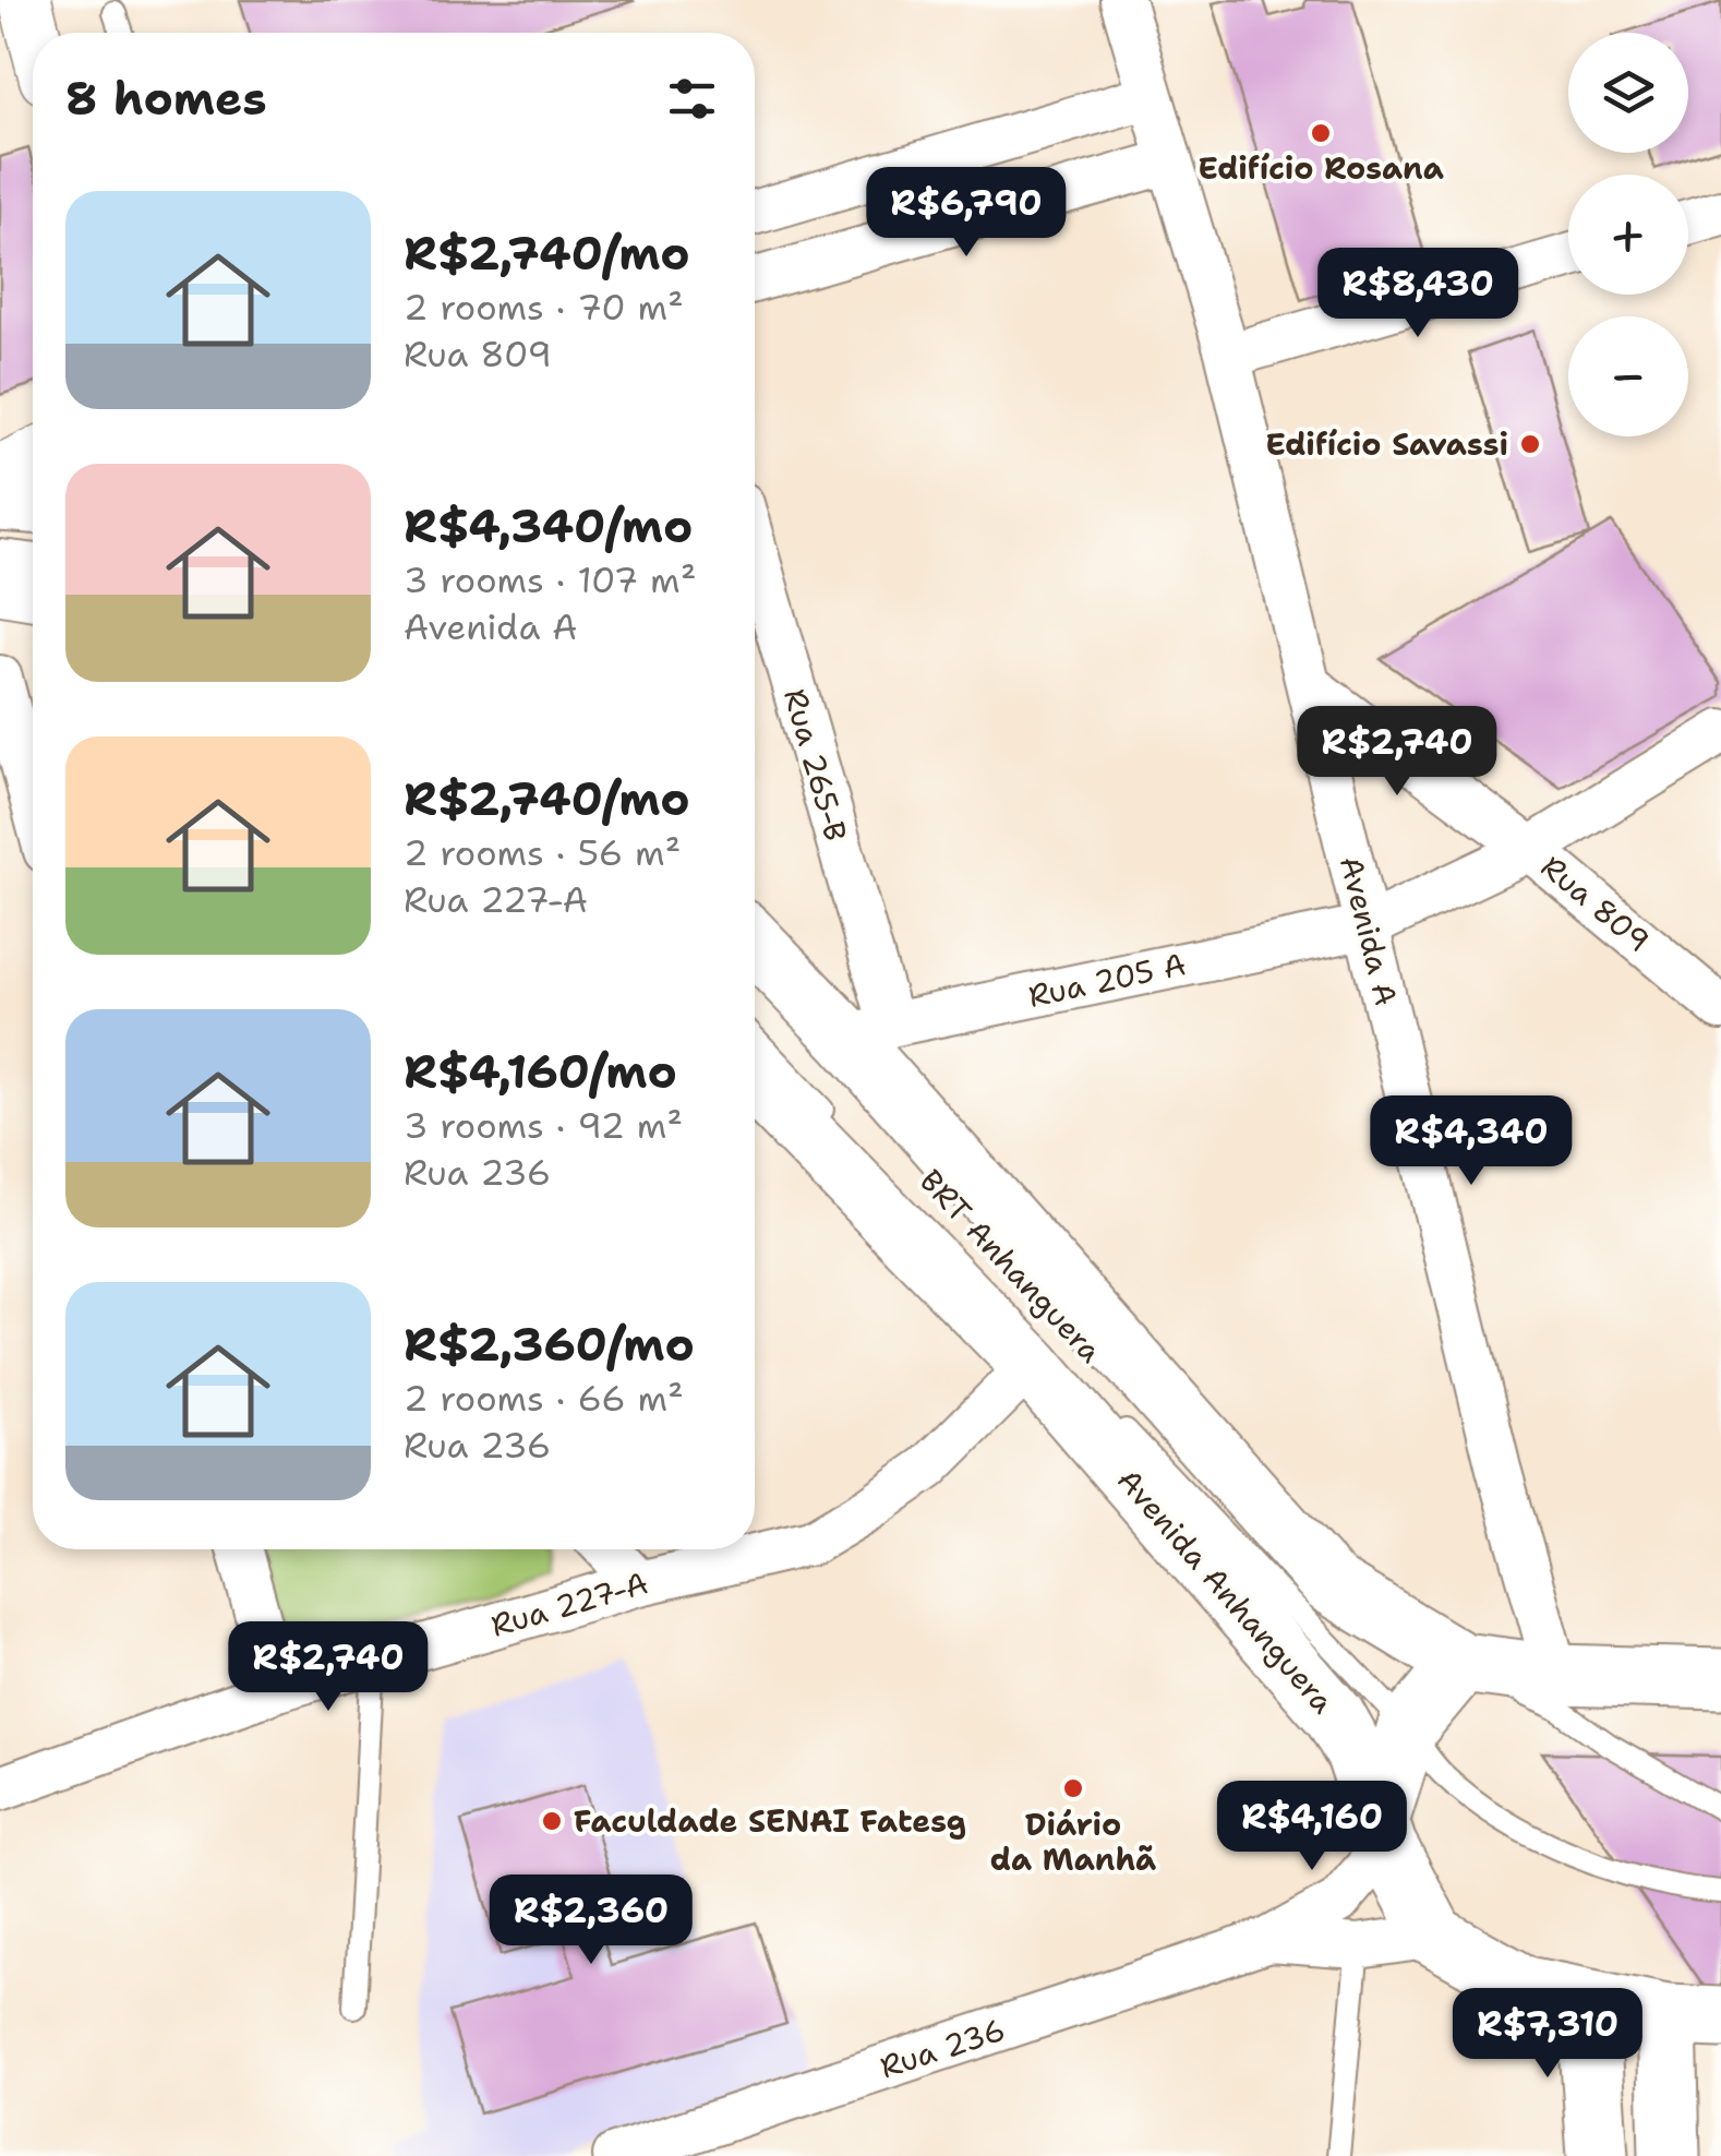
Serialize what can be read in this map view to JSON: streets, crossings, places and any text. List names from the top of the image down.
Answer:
{
  "streets": {
    "main road": ["Avenida Anhanguera"],
    "street": [
      "Rua 265-B",
      "Rua 809",
      "Avenida A",
      "Rua 205 A",
      "Rua 227-A",
      "Rua 236"
    ]
  },
  "crossings": [
    ["Rua 265-B", "Rua 205 A"],
    ["Rua 809", "Avenida A"],
    ["Rua 809", "Rua 205 A"],
    ["Avenida A", "Rua 205 A"],
    ["Avenida Anhanguera", "Rua 227-A"],
    ["Avenida Anhanguera", "Rua 236"]
  ],
  "places": [
    "Edifício Rosana",
    "Edifício Savassi",
    "Diário da Manhã",
    "Faculdade SENAI Fatesg"
  ],
  "page": {
    "map_buttons": ["+", "−"],
    "heading": "8 homes",
    "list": [
      {
        "name": "R$2,740/mo",
        "note": "2 rooms · 70 m² · Rua 809"
      },
      {
        "name": "R$4,340/mo",
        "note": "3 rooms · 107 m² · Avenida A"
      },
      {
        "name": "R$2,740/mo",
        "note": "2 rooms · 56 m² · Rua 227-A"
      },
      {
        "name": "R$4,160/mo",
        "note": "3 rooms · 92 m² · Rua 236"
      },
      {
        "name": "R$2,360/mo",
        "note": "2 rooms · 66 m² · Rua 236"
      }
    ],
    "price": [
      "R$6,790",
      "R$8,430",
      "R$2,740",
      "R$4,340",
      "R$2,740",
      "R$4,160",
      "R$2,360",
      "R$7,310"
    ]
  }
}
